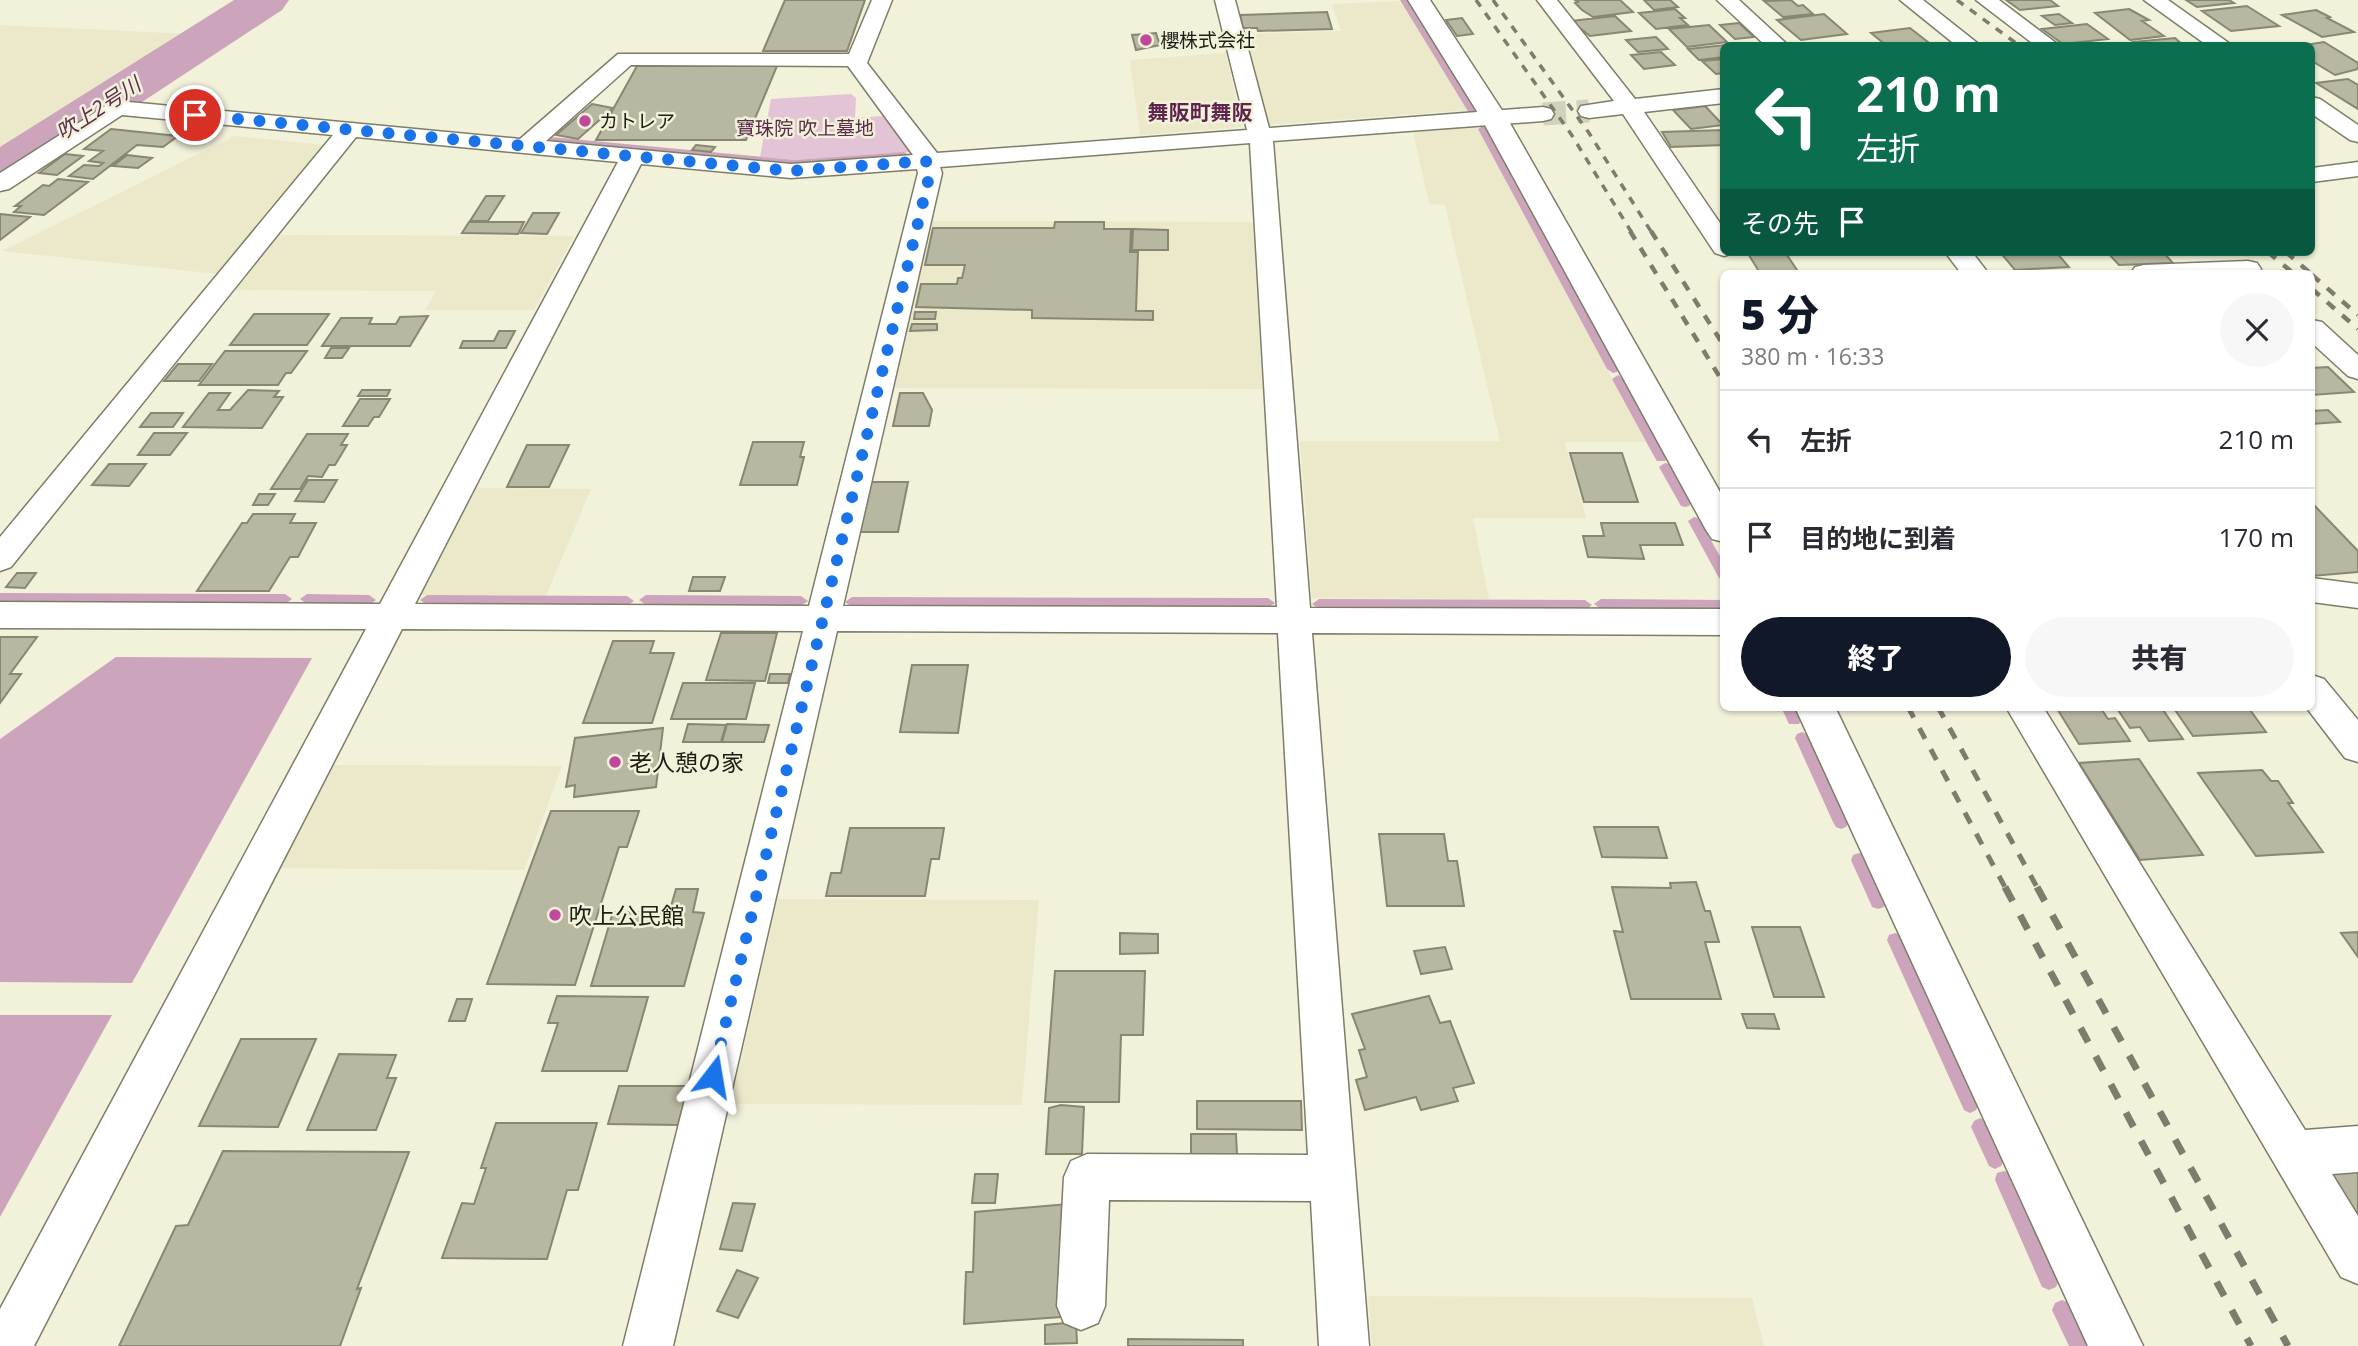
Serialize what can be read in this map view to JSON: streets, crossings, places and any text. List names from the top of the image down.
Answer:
{
  "districts": ["舞阪町舞阪"],
  "water": ["吹上2号川"],
  "parks": ["寶珠院 吹上墓地"],
  "places": [
    "櫻株式会社",
    "カトレア",
    "老人憩の家",
    "吹上公民館"
  ],
  "page": {
    "turn": ["210 m", "左折"],
    "then": "その先",
    "heading": ["5 分", "380 m · 16:33"],
    "list": [
      {
        "name": "左折",
        "value": "210 m"
      },
      {
        "name": "目的地に到着",
        "value": "170 m"
      }
    ],
    "buttons": ["終了", "共有"]
  }
}
